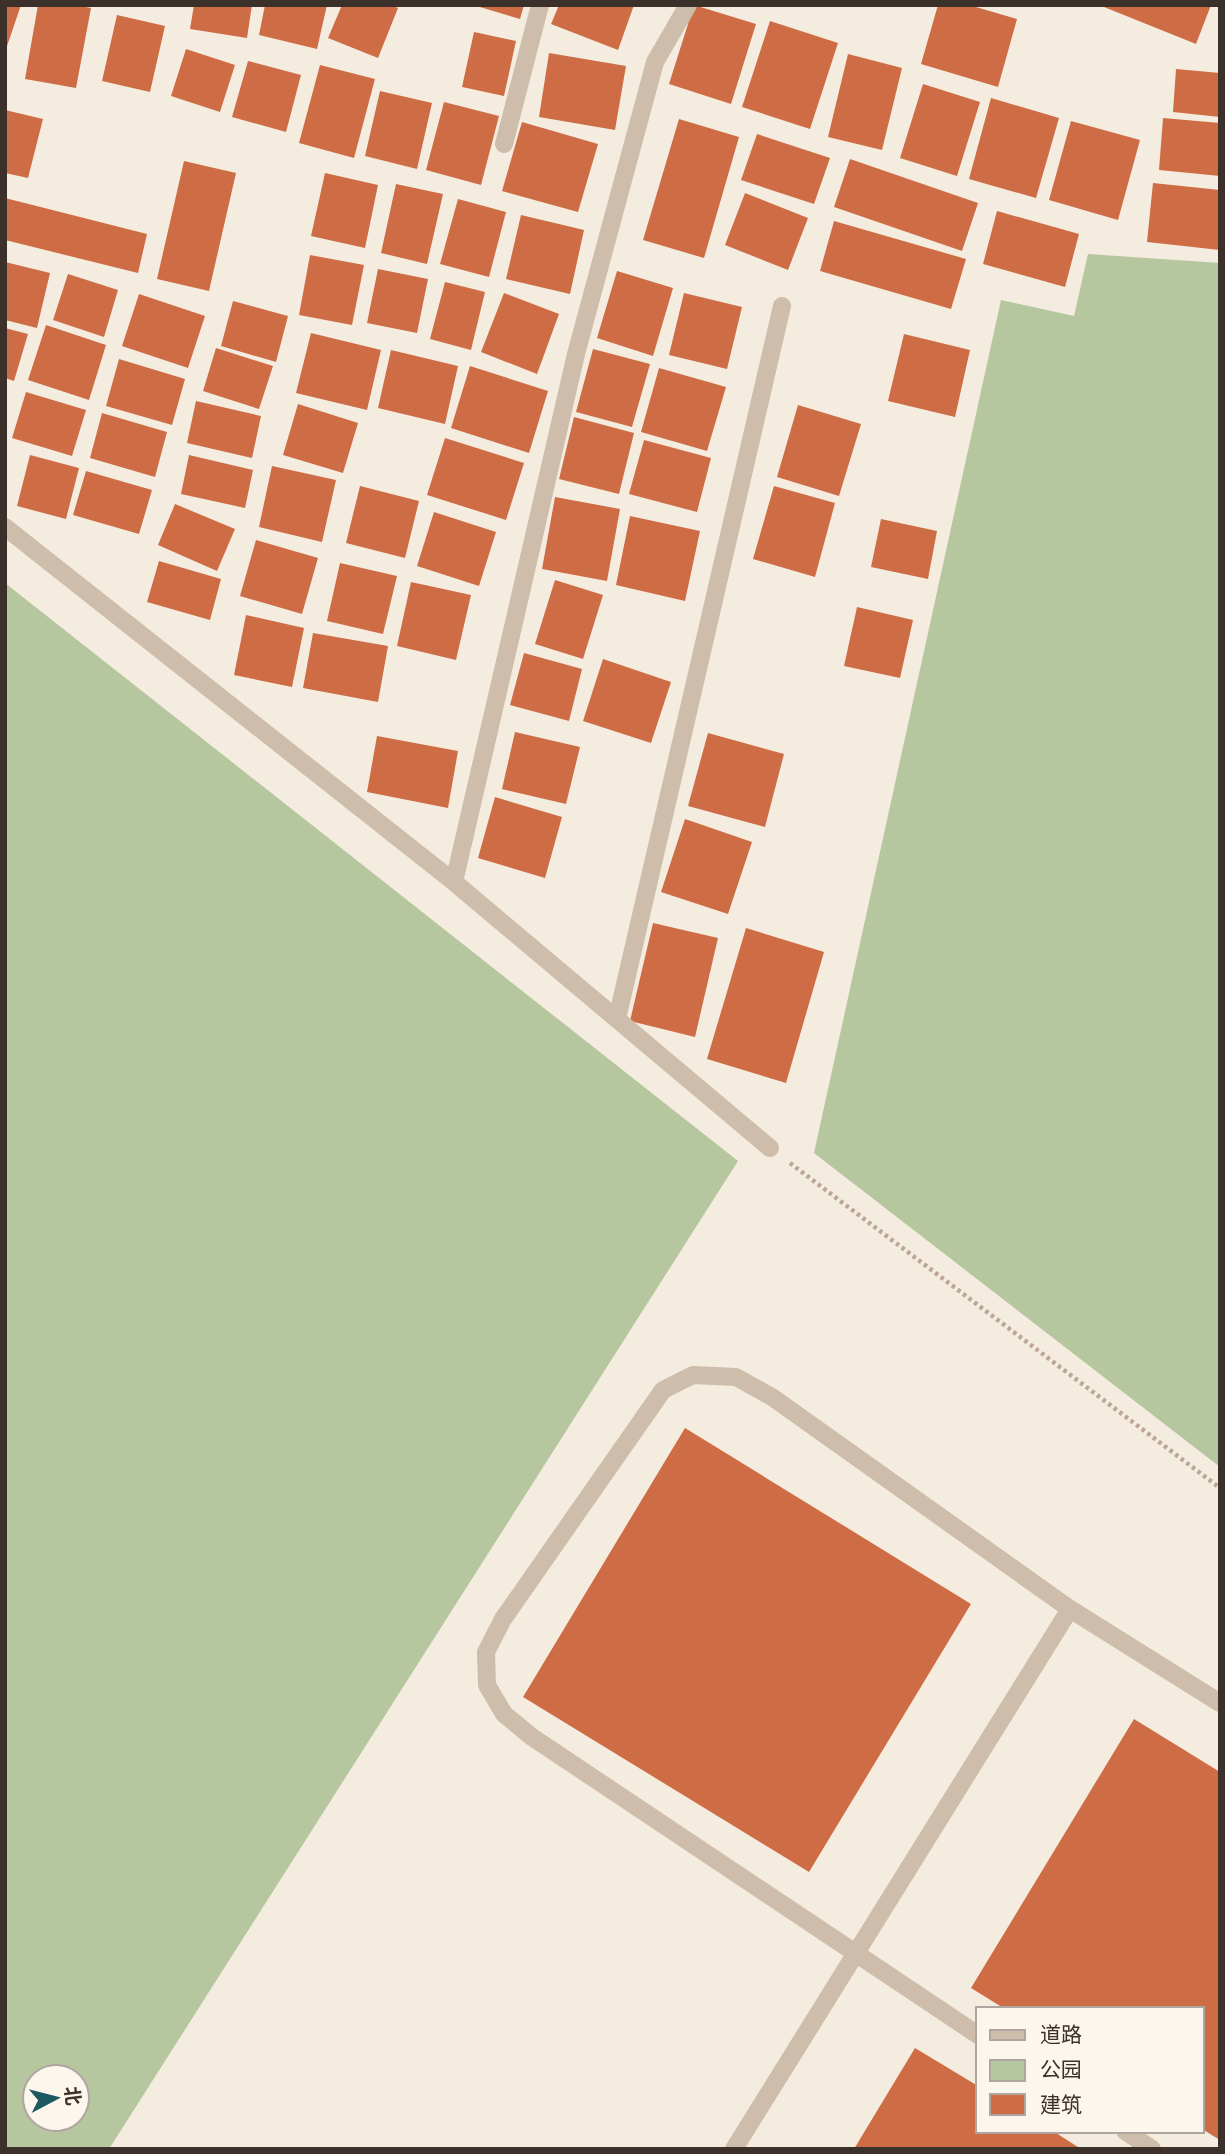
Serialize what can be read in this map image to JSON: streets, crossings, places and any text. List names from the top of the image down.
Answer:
{
  "legend": ["道路", "公园", "建筑"],
  "north": "right"
}
